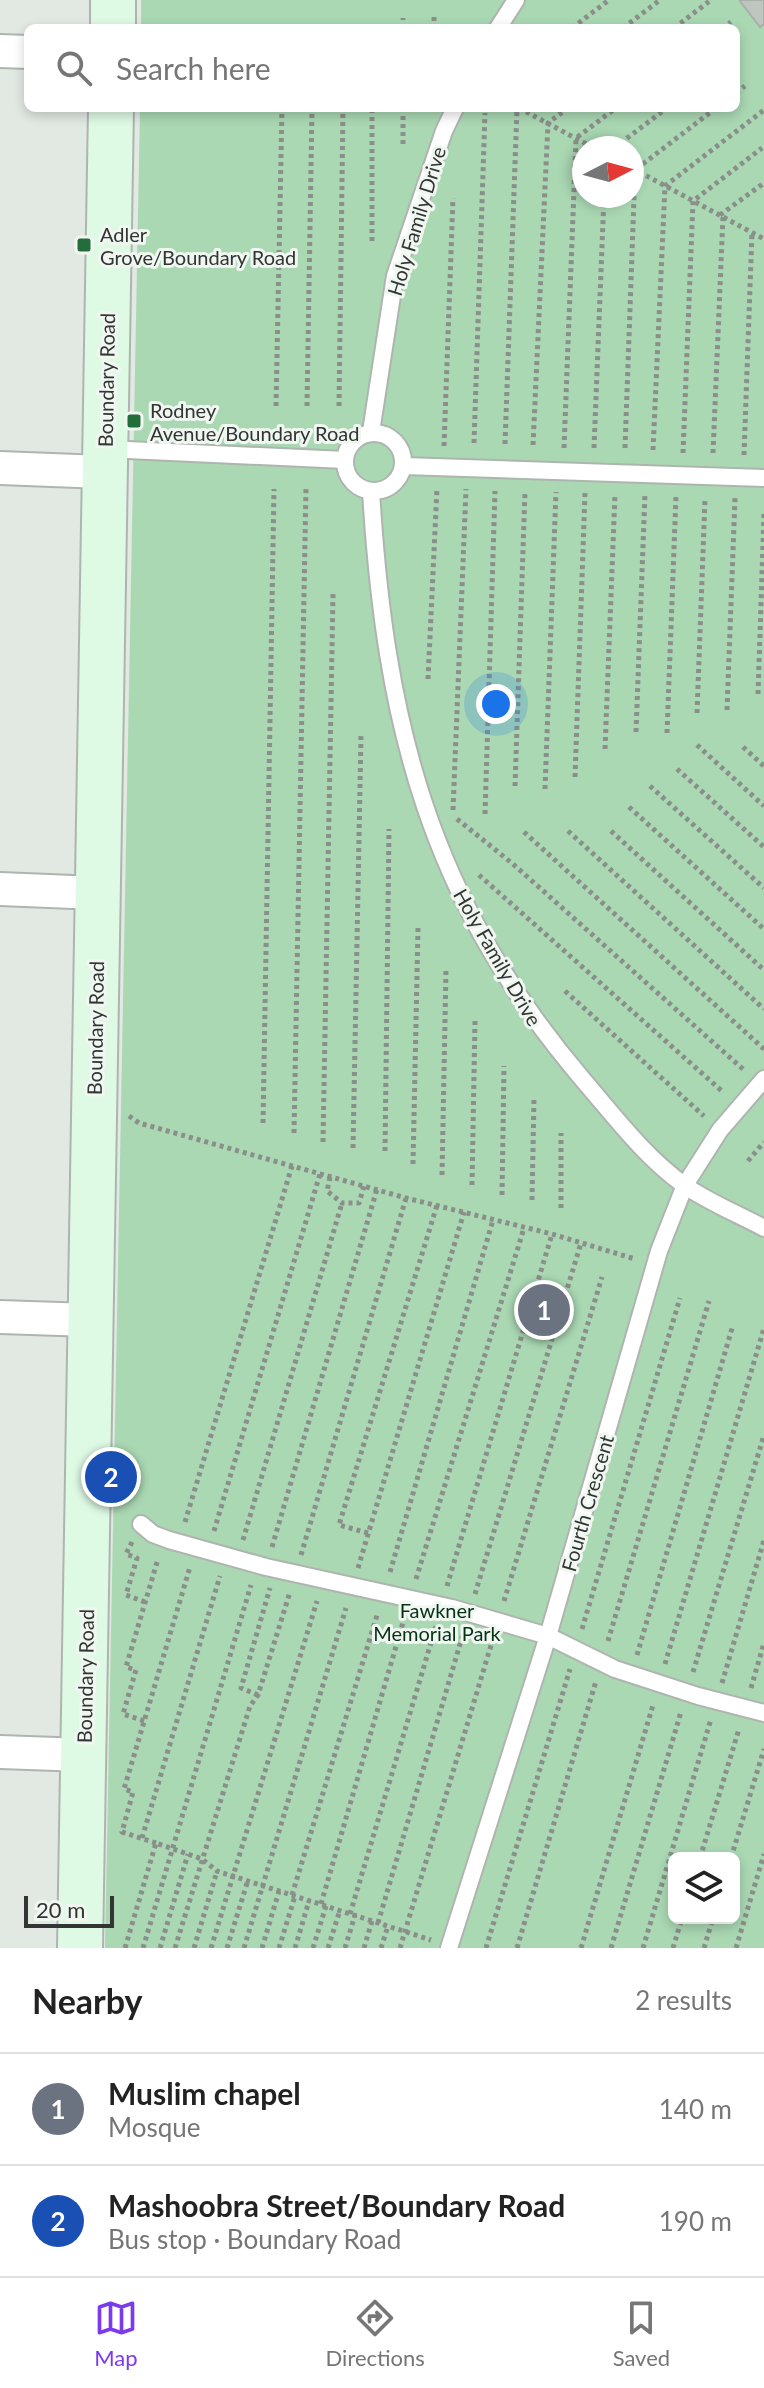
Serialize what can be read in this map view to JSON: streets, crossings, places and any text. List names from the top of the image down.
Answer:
{
  "streets": {
    "main road": ["Boundary Road"],
    "lane": ["Holy Family Drive", "Fourth Crescent"]
  },
  "crossings": [
    ["Holy Family Drive", "Fourth Crescent"]
  ],
  "parks": ["Fawkner Memorial Park"],
  "places": {
    "transit": ["Adler Grove/Boundary Road", "Rodney Avenue/Boundary Road"]
  },
  "scale_bar": "20 m",
  "north": "right",
  "page": {
    "search": "Search here",
    "pins": ["1", "2"],
    "scale": "20 m",
    "heading": ["Nearby", "2 results"],
    "list": [
      {
        "mark": "1",
        "name": "Muslim chapel",
        "note": "Mosque",
        "value": "140 m"
      },
      {
        "mark": "2",
        "name": "Mashoobra Street/Boundary Road",
        "note": "Bus stop · Boundary Road",
        "value": "190 m"
      }
    ],
    "nav": ["Map", "Directions", "Saved"]
  }
}
